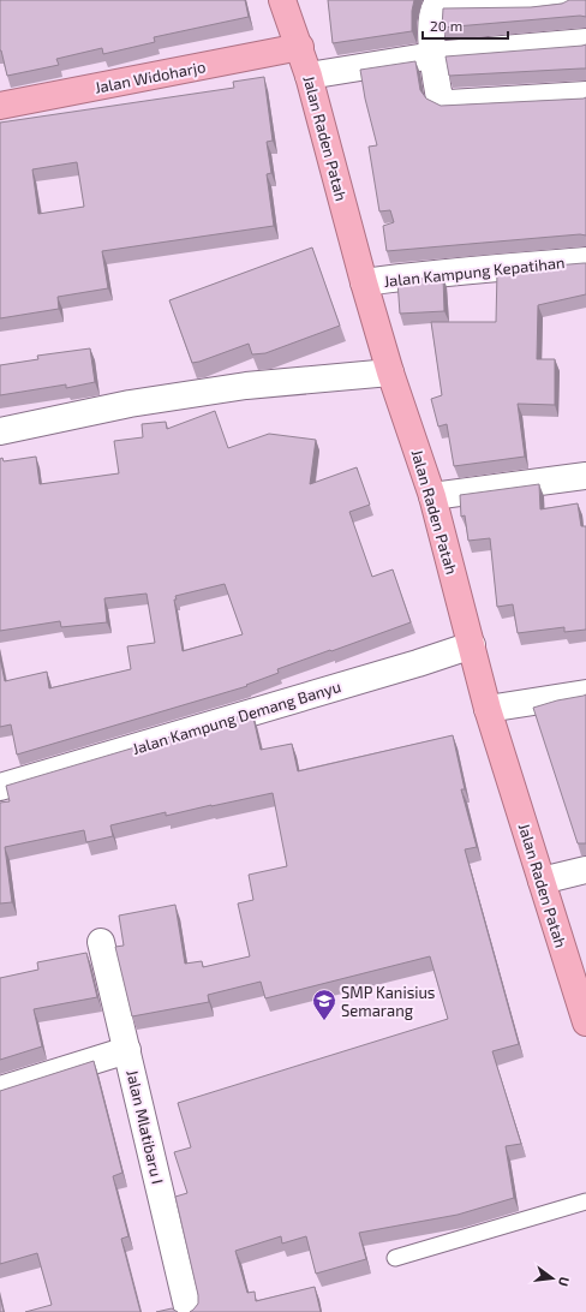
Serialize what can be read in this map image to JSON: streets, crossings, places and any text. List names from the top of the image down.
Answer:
{
  "streets": {
    "highway": ["Jalan Widoharjo", "Jalan Raden Patah"],
    "street": ["Jalan Kampung Kepatihan", "Jalan Kampung Demang Banyu", "Jalan Mlatibaru I"]
  },
  "crossings": [
    ["Jalan Widoharjo", "Jalan Raden Patah"],
    ["Jalan Raden Patah", "Jalan Kampung Kepatihan"],
    ["Jalan Raden Patah", "Jalan Kampung Demang Banyu"]
  ],
  "places": {
    "school or university": ["SMP Kanisius Semarang"]
  },
  "scale_bar": "20 m",
  "north": "right"
}
